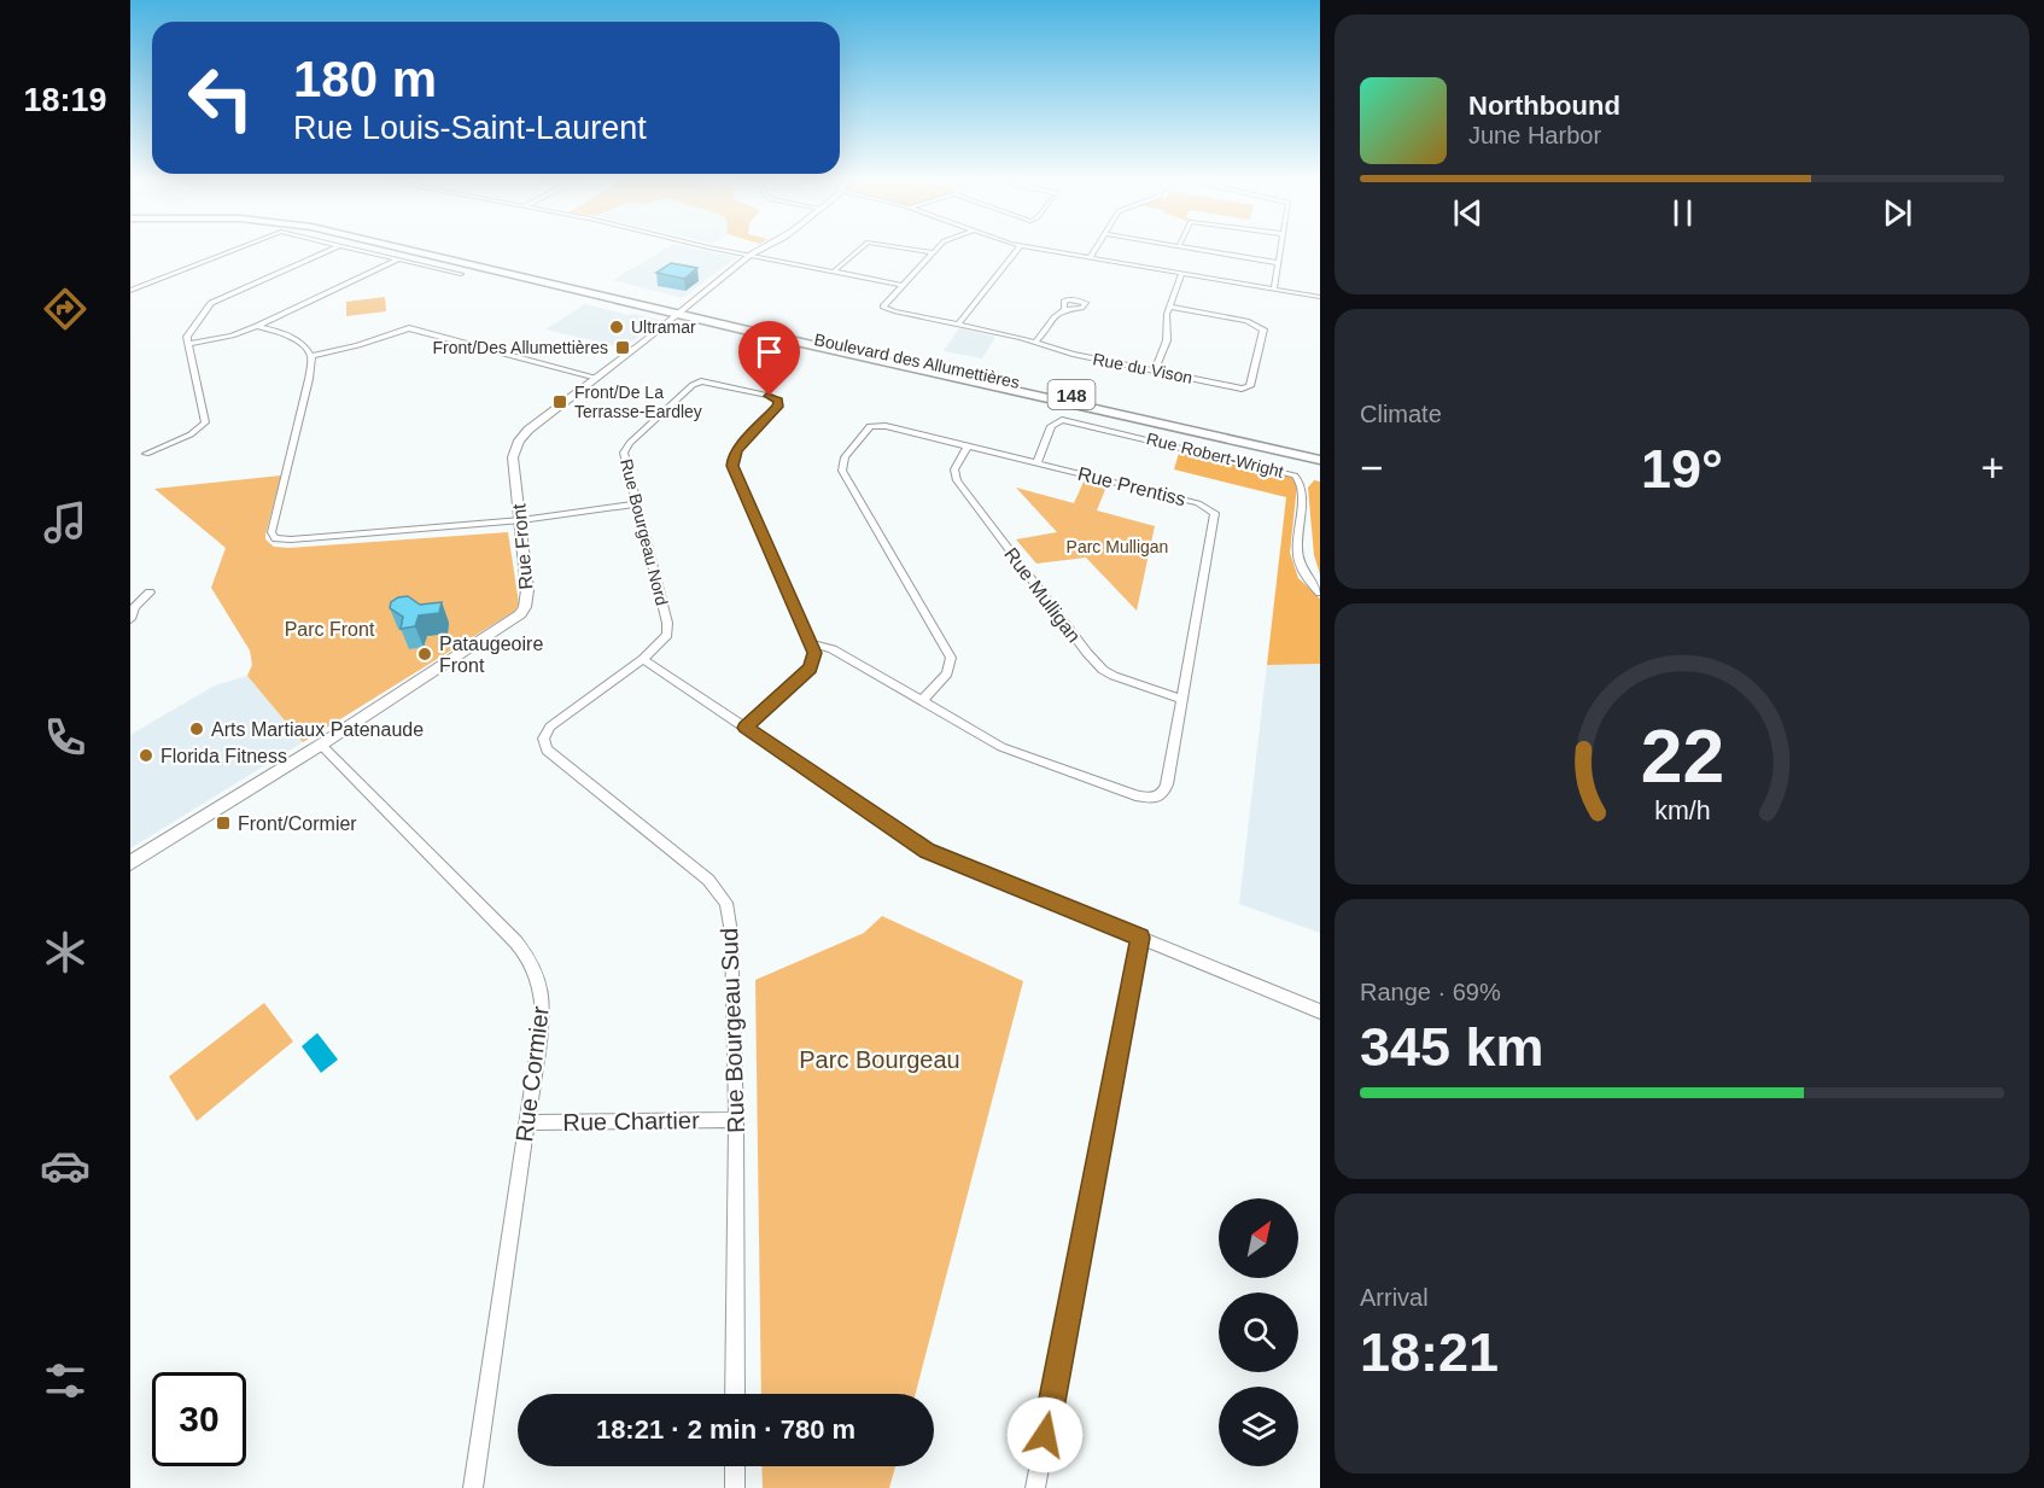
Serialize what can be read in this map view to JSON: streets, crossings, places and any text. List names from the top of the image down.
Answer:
{
  "streets": {
    "highway": ["Boulevard des Allumettières", "148"],
    "street": [
      "Rue du Vison",
      "Rue Robert-Wright",
      "Rue Prentiss",
      "Rue Bourgeau Nord",
      "Rue Front",
      "Rue Mulligan",
      "Rue Bourgeau Sud",
      "Rue Cormier",
      "Rue Chartier"
    ]
  },
  "crossings": [
    ["Boulevard des Allumettières", "Rue Front"],
    ["Rue Robert-Wright", "Rue Prentiss"],
    ["Rue Prentiss", "Rue Bourgeau Nord"],
    ["Rue Prentiss", "Rue Mulligan"],
    ["Rue Bourgeau Nord", "Rue Bourgeau Sud"],
    ["Rue Front", "Rue Cormier"],
    ["Rue Bourgeau Sud", "Rue Chartier"],
    ["Rue Cormier", "Rue Chartier"]
  ],
  "parks": ["Parc Mulligan", "Parc Front", "Parc Bourgeau"],
  "places": {
    "other": [
      "Ultramar",
      "Pataugeoire Front",
      "Arts Martiaux Patenaude",
      "Florida Fitness"
    ],
    "transit": ["Front/Des Allumettières", "Front/De La Terrasse-Eardley", "Front/Cormier"]
  },
  "north": "top right",
  "page": {
    "tabs": "18:19",
    "turn": ["180 m", "Rue Louis-Saint-Laurent"],
    "song": ["Northbound", "June Harbor"],
    "tile": [
      "Climate",
      ["Range · 69%", "345 km"],
      ["Arrival", "18:21"]
    ],
    "heat": ["−", "19°", "+"],
    "limit": "30",
    "trip": "18:21 · 2 min · 780 m",
    "gauge": ["22", "km/h"]
  }
}
